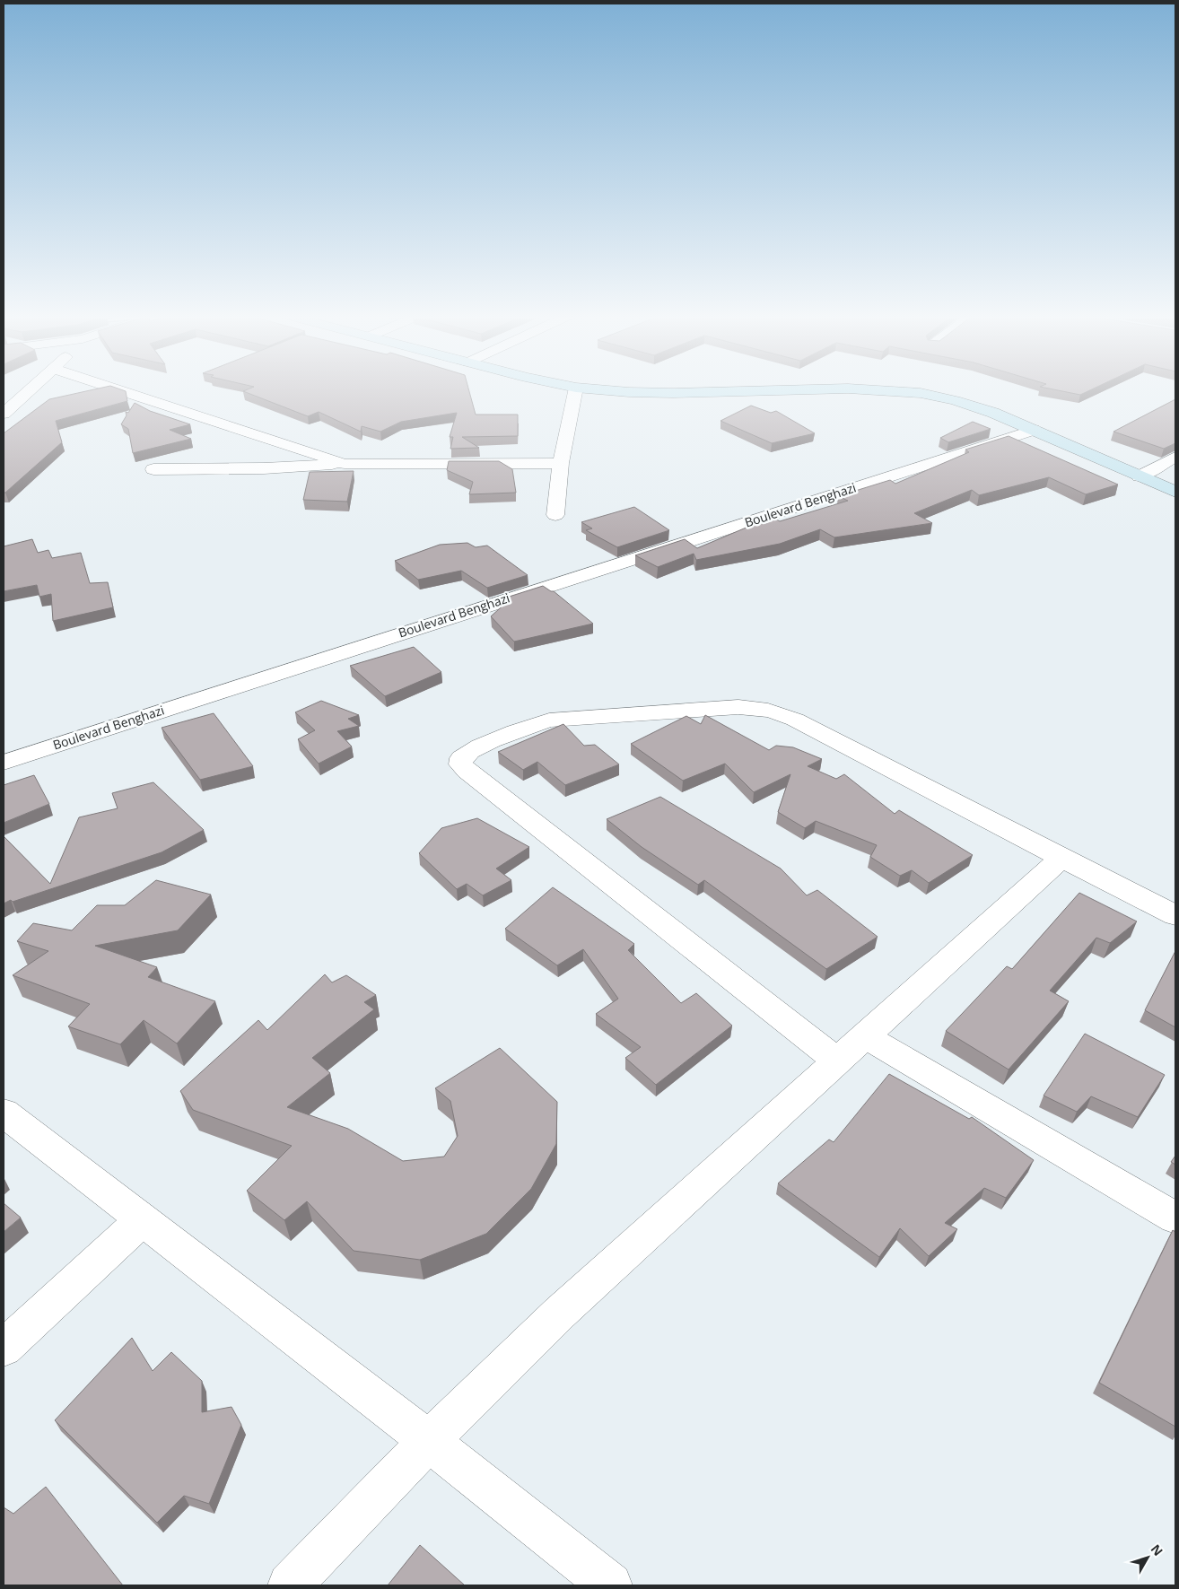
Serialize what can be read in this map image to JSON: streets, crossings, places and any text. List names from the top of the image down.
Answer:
{
  "streets": {
    "street": ["Boulevard Benghazi"]
  },
  "north": "top right"
}
